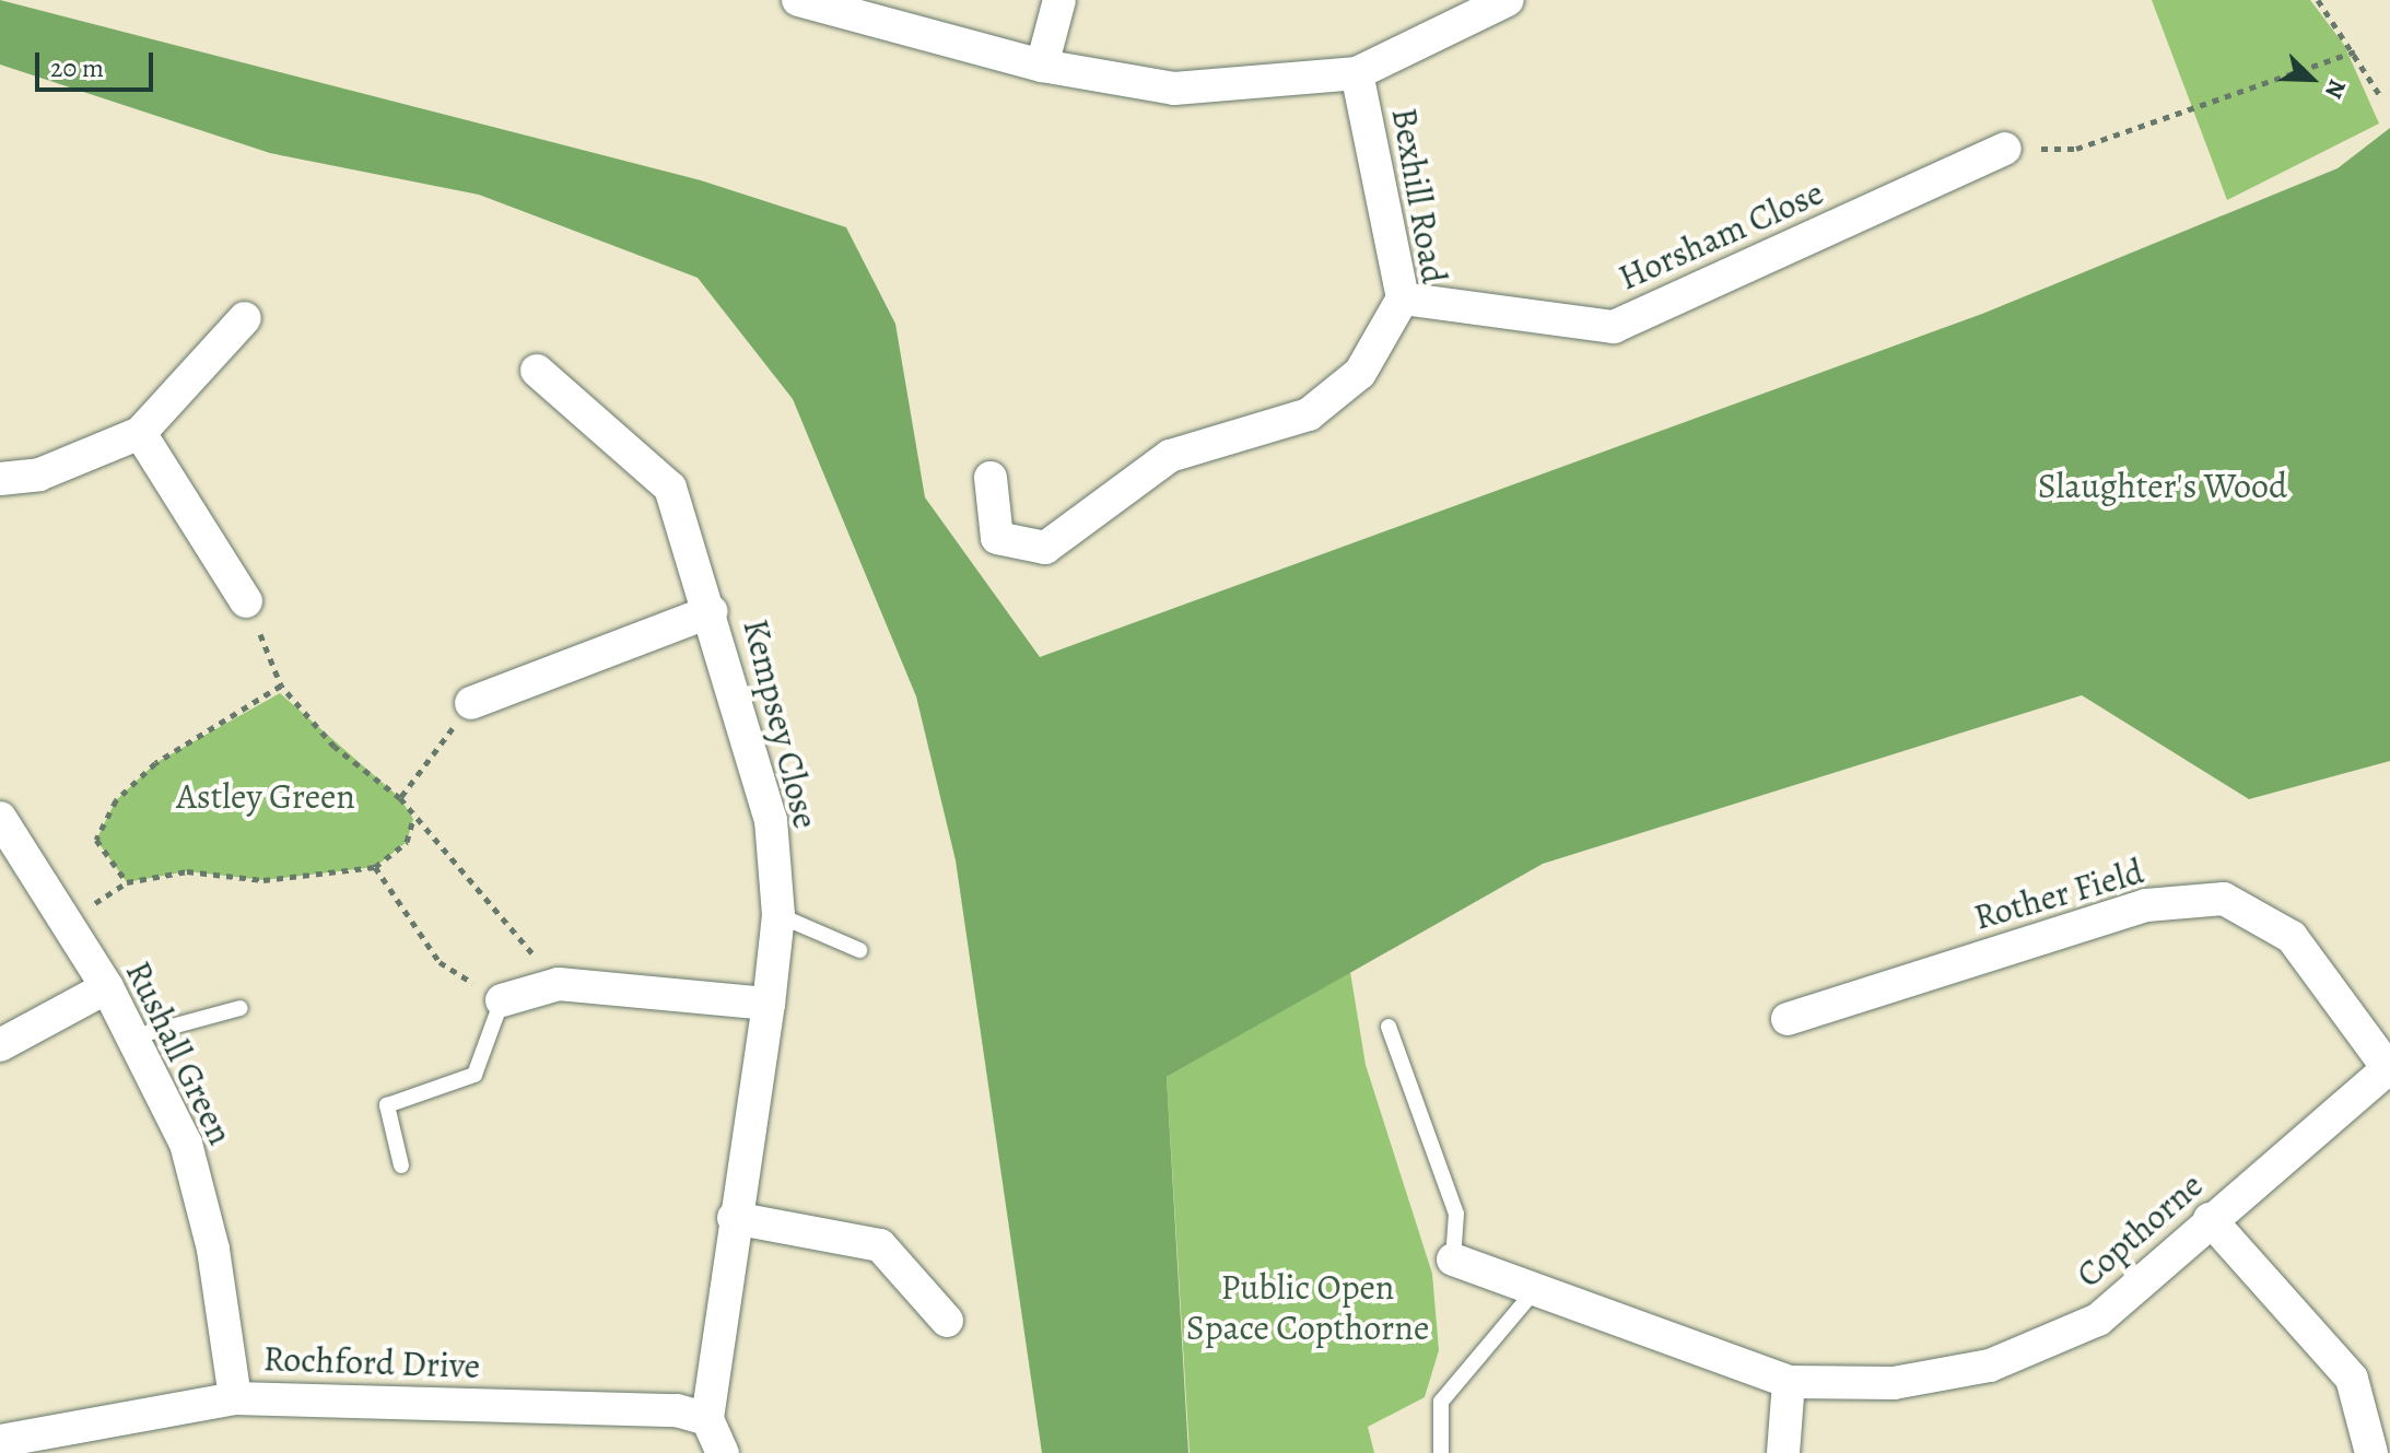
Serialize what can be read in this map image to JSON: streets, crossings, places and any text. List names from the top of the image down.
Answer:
{
  "streets": {
    "street": [
      "Bexhill Road",
      "Horsham Close",
      "Kempsey Close",
      "Rother Field",
      "Rushall Green",
      "Copthorne",
      "Rochford Drive"
    ]
  },
  "crossings": [
    ["Bexhill Road", "Horsham Close"],
    ["Kempsey Close", "Rochford Drive"],
    ["Rother Field", "Copthorne"],
    ["Rushall Green", "Rochford Drive"]
  ],
  "parks": ["Slaughter's Wood", "Astley Green", "Public Open Space Copthorne"],
  "scale_bar": "20 m",
  "north": "bottom right"
}
